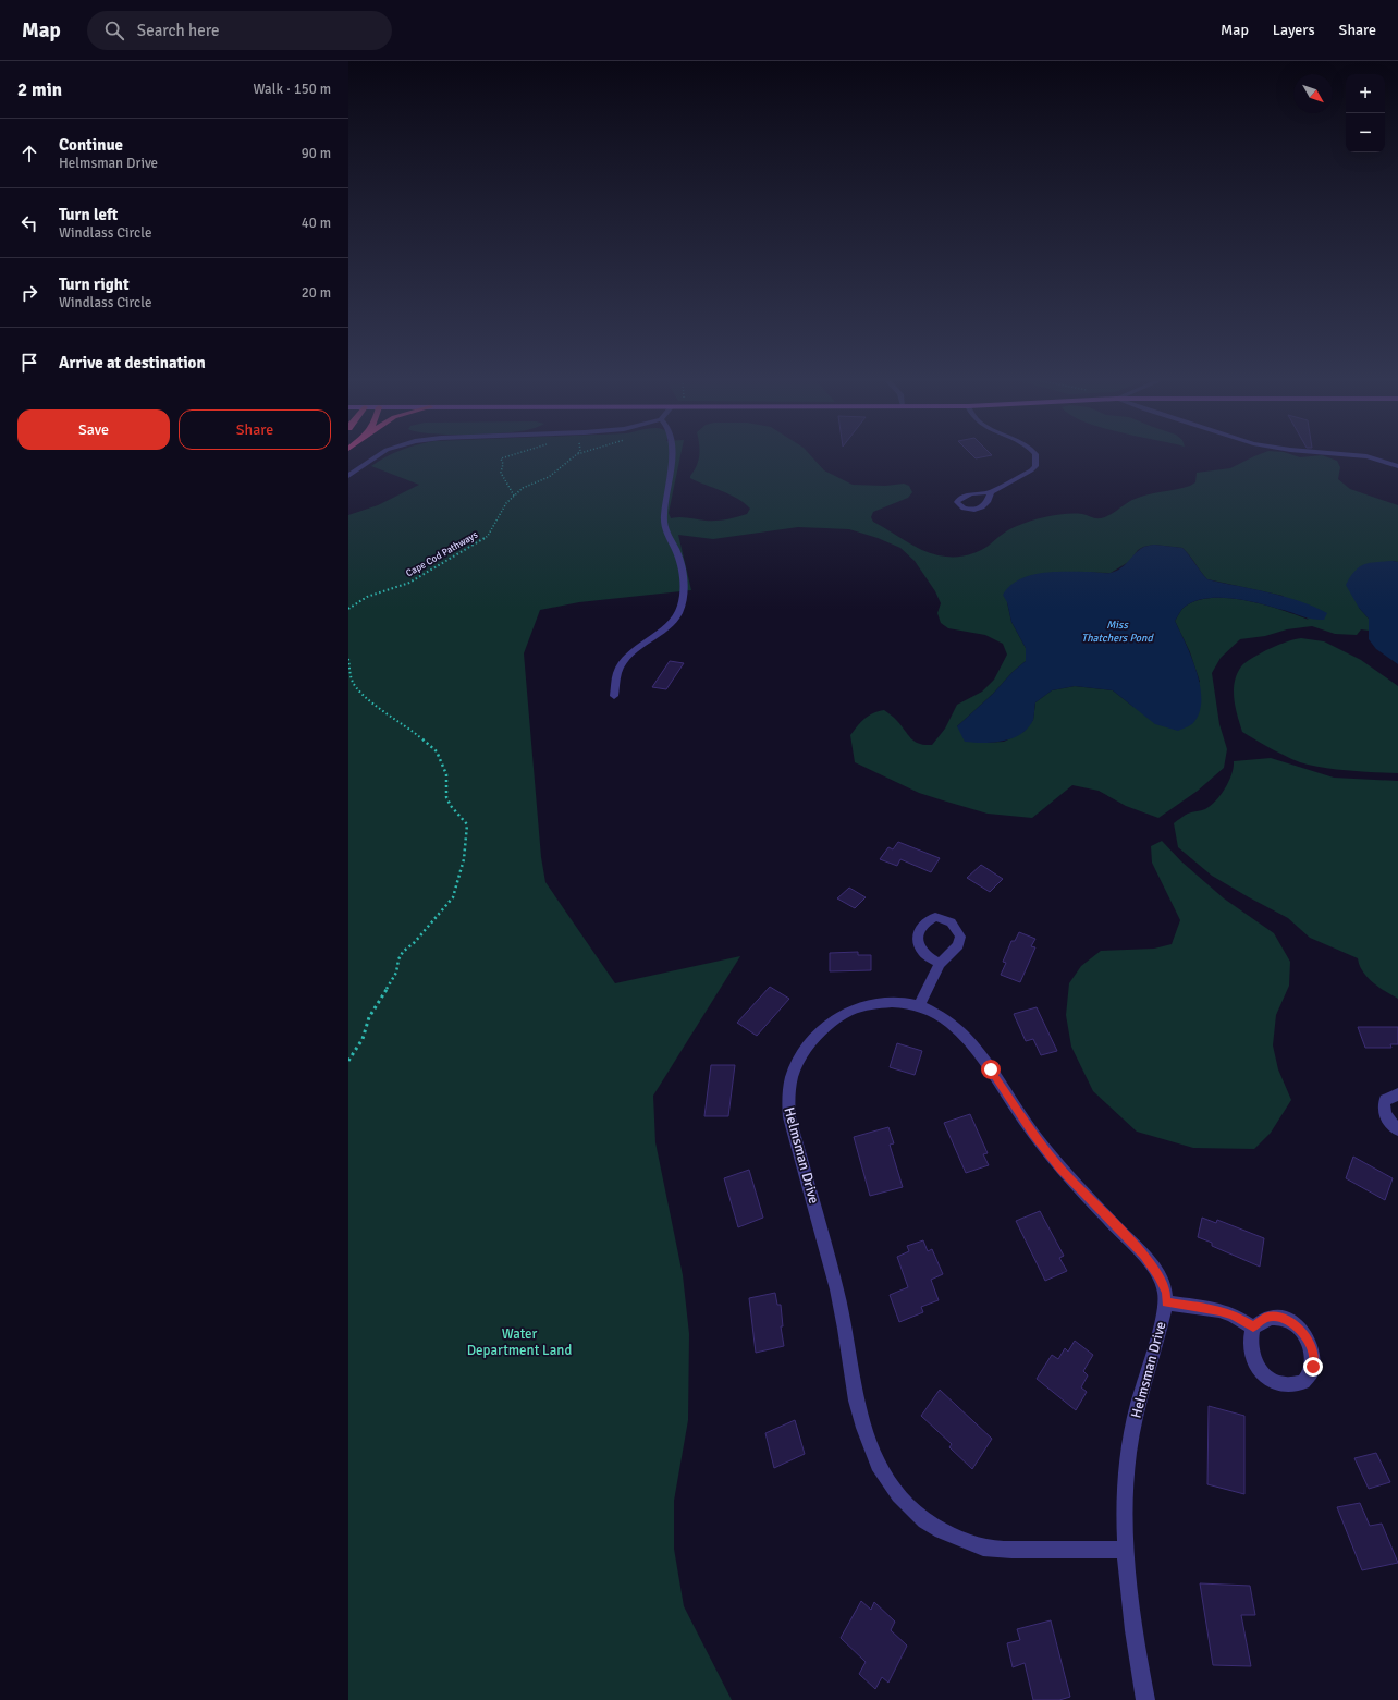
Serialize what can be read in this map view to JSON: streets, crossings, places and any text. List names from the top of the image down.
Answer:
{
  "streets": {
    "street": ["Helmsman Drive"],
    "path": ["Cape Cod Pathways"]
  },
  "water": ["Miss Thatchers Pond"],
  "parks": ["Water Department Land"],
  "north": "bottom right",
  "page": {
    "header": "Map",
    "search": "Search here",
    "nav": ["Map", "Layers", "Share"],
    "heading": ["2 min", "Walk · 150 m"],
    "map_buttons": ["+", "−"],
    "list": [
      ["Continue", "Helmsman Drive", "90 m"],
      ["Turn left", "Windlass Circle", "40 m"],
      ["Turn right", "Windlass Circle", "20 m"],
      "Arrive at destination"
    ],
    "buttons": ["Save", "Share"]
  }
}
